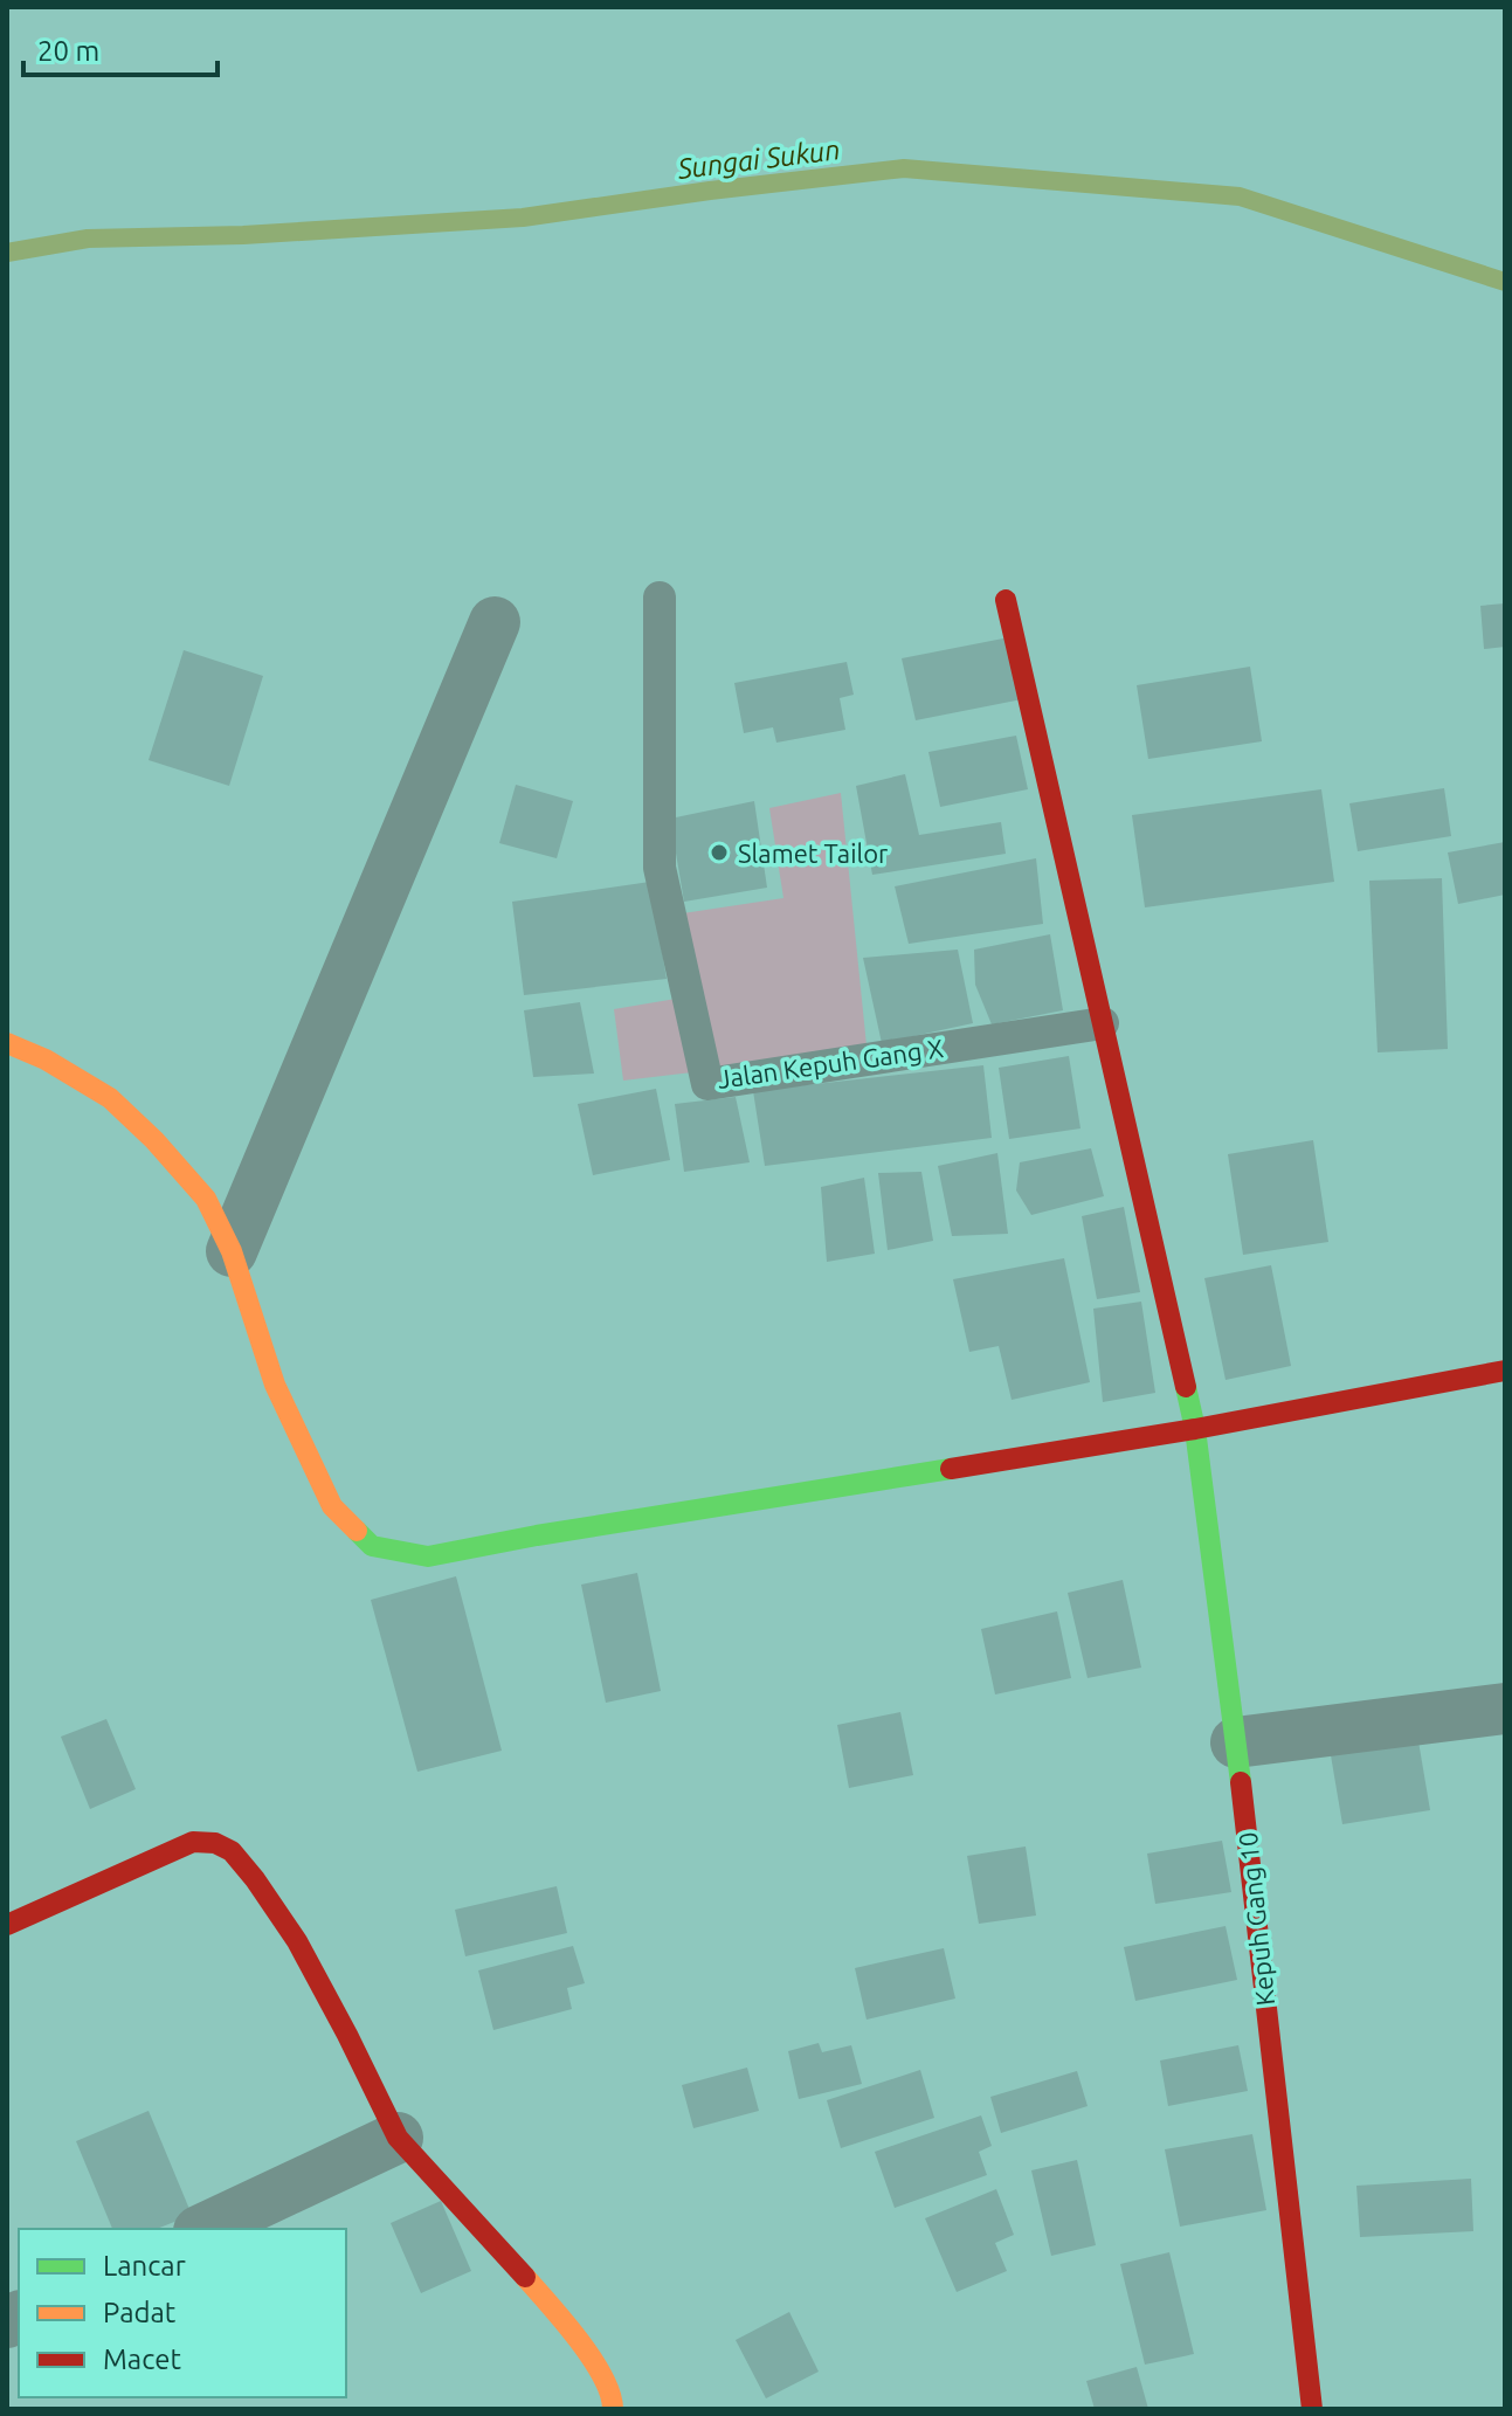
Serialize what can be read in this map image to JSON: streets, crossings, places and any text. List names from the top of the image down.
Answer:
{
  "streets": {
    "street": ["Kepuh Gang 10"],
    "lane": ["Jalan Kepuh Gang X"]
  },
  "crossings": [
    ["Jalan Kepuh Gang X", "Kepuh Gang 10"]
  ],
  "water": ["Sungai Sukun"],
  "places": ["Slamet Tailor"],
  "legend": ["Lancar", "Padat", "Macet"],
  "scale_bar": "20 m"
}
